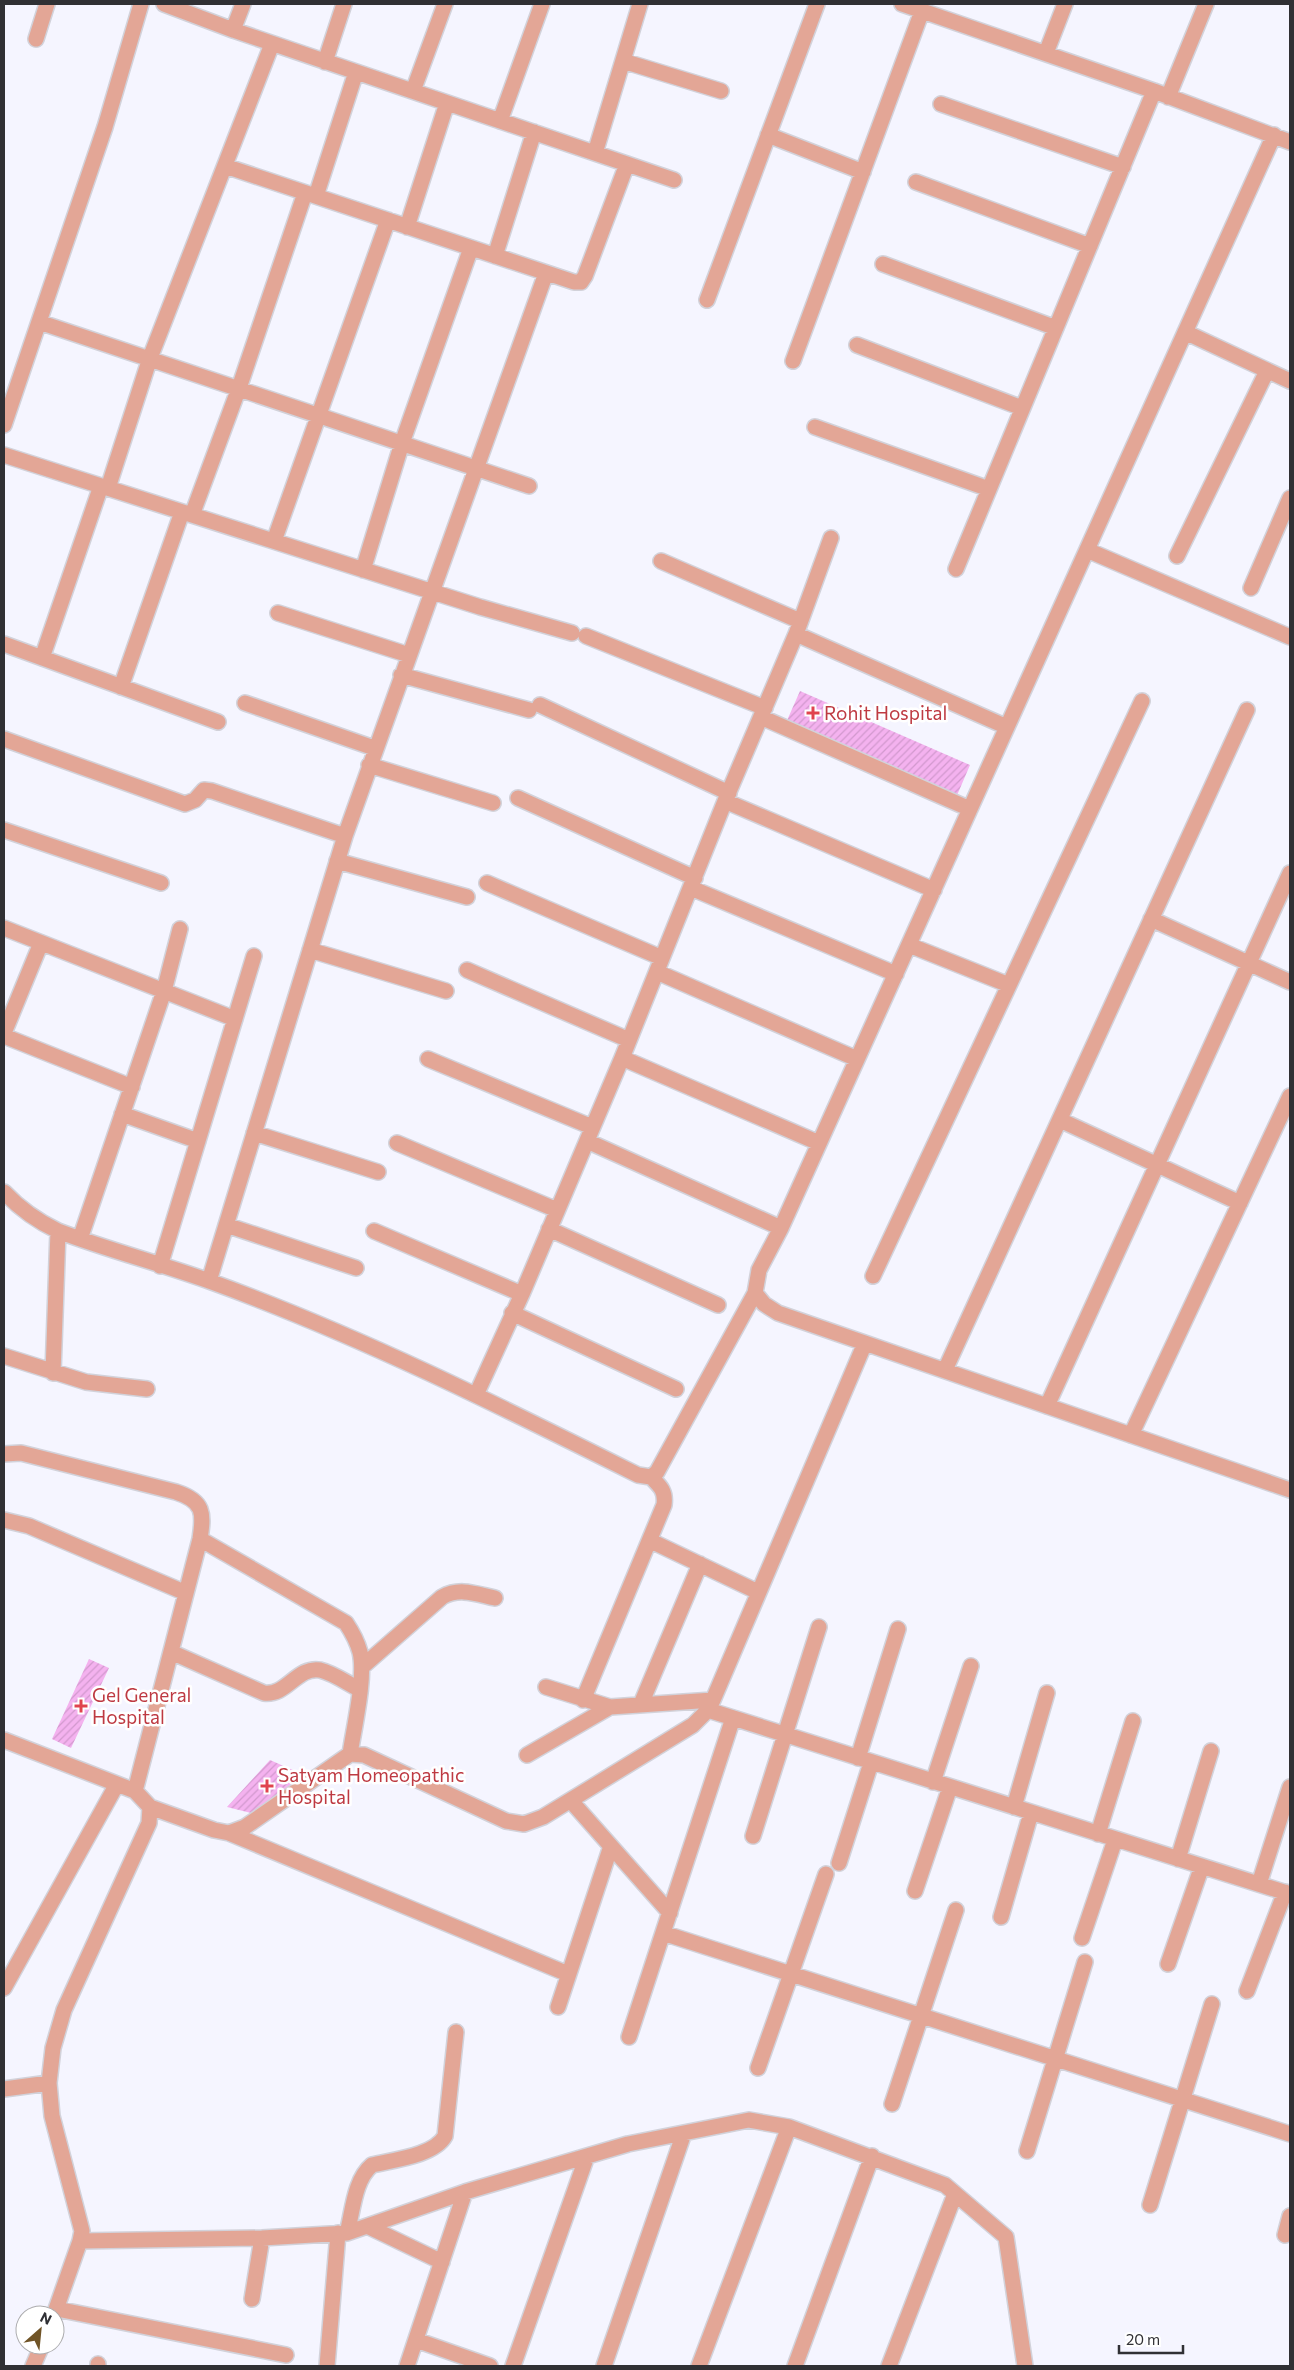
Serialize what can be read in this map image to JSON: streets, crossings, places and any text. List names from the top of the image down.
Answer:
{
  "places": {
    "health": ["Rohit Hospital", "Gel General Hospital", "Satyam Homeopathic Hospital"]
  },
  "scale_bar": "20 m",
  "north": "top right"
}
